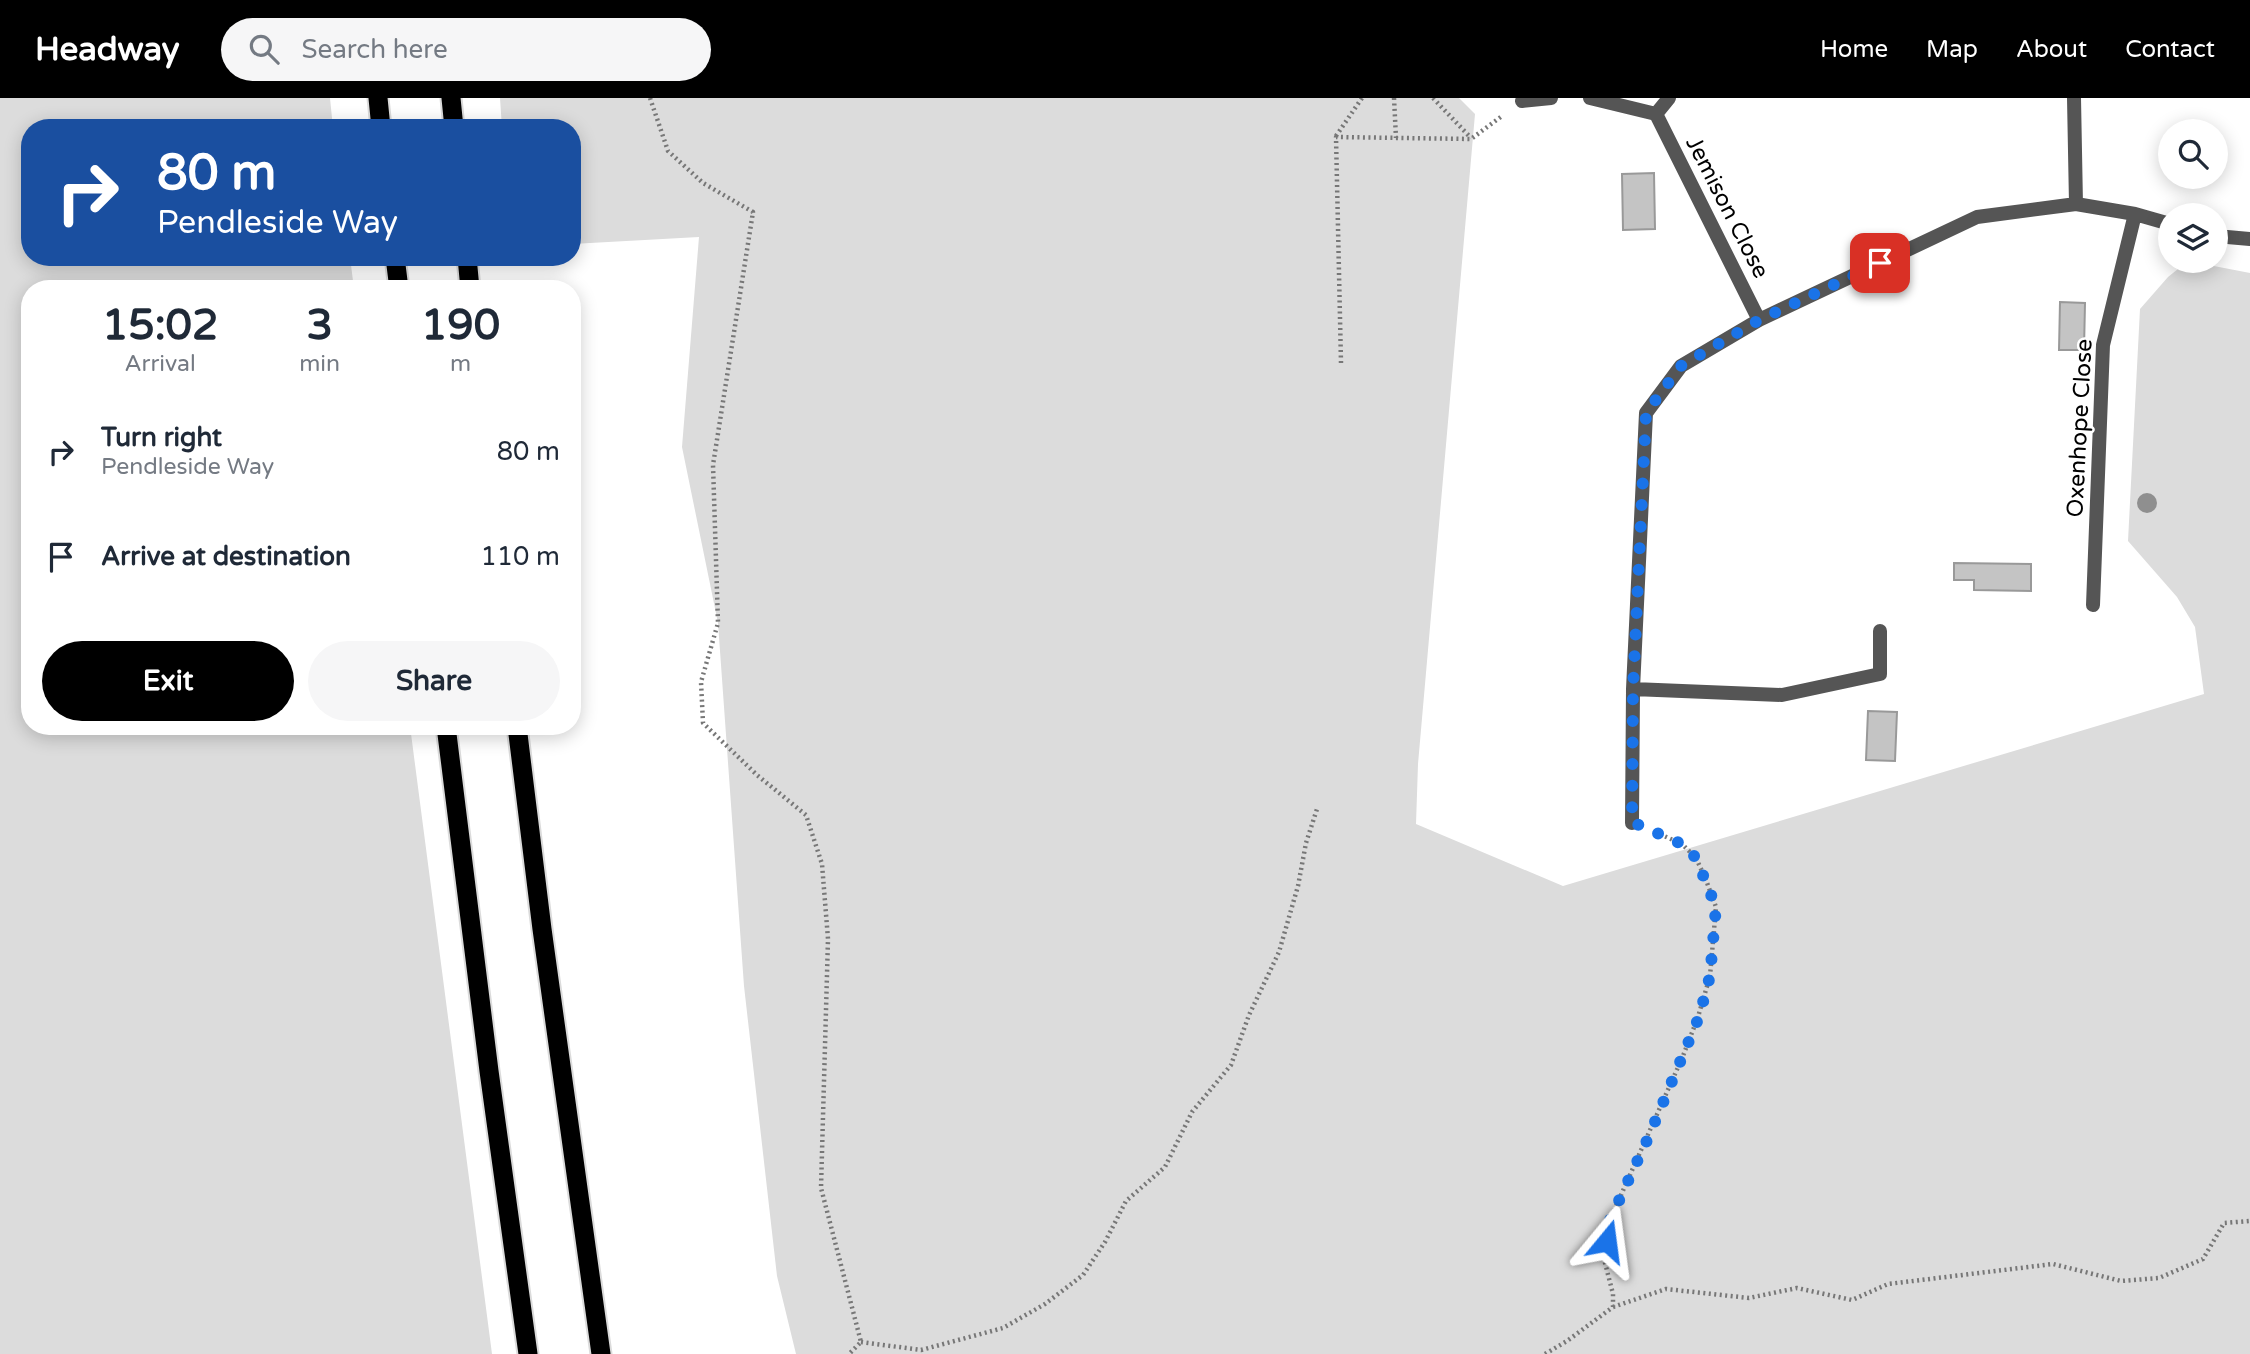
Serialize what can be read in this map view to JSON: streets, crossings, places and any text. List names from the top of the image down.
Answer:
{
  "streets": {
    "street": ["Jemison Close", "Oxenhope Close"]
  },
  "page": {
    "header": "Headway",
    "search": "Search here",
    "nav": [
      "Home",
      "Map",
      "About",
      "Contact"
    ],
    "turn": ["80 m", "Pendleside Way"],
    "eta": [
      "15:02",
      "Arrival",
      "3",
      "min",
      "190",
      "m"
    ],
    "list": [
      {
        "name": "Turn right",
        "note": "Pendleside Way",
        "value": "80 m"
      },
      {
        "name": "Arrive at destination",
        "value": "110 m"
      }
    ],
    "buttons": ["Exit", "Share"]
  }
}
